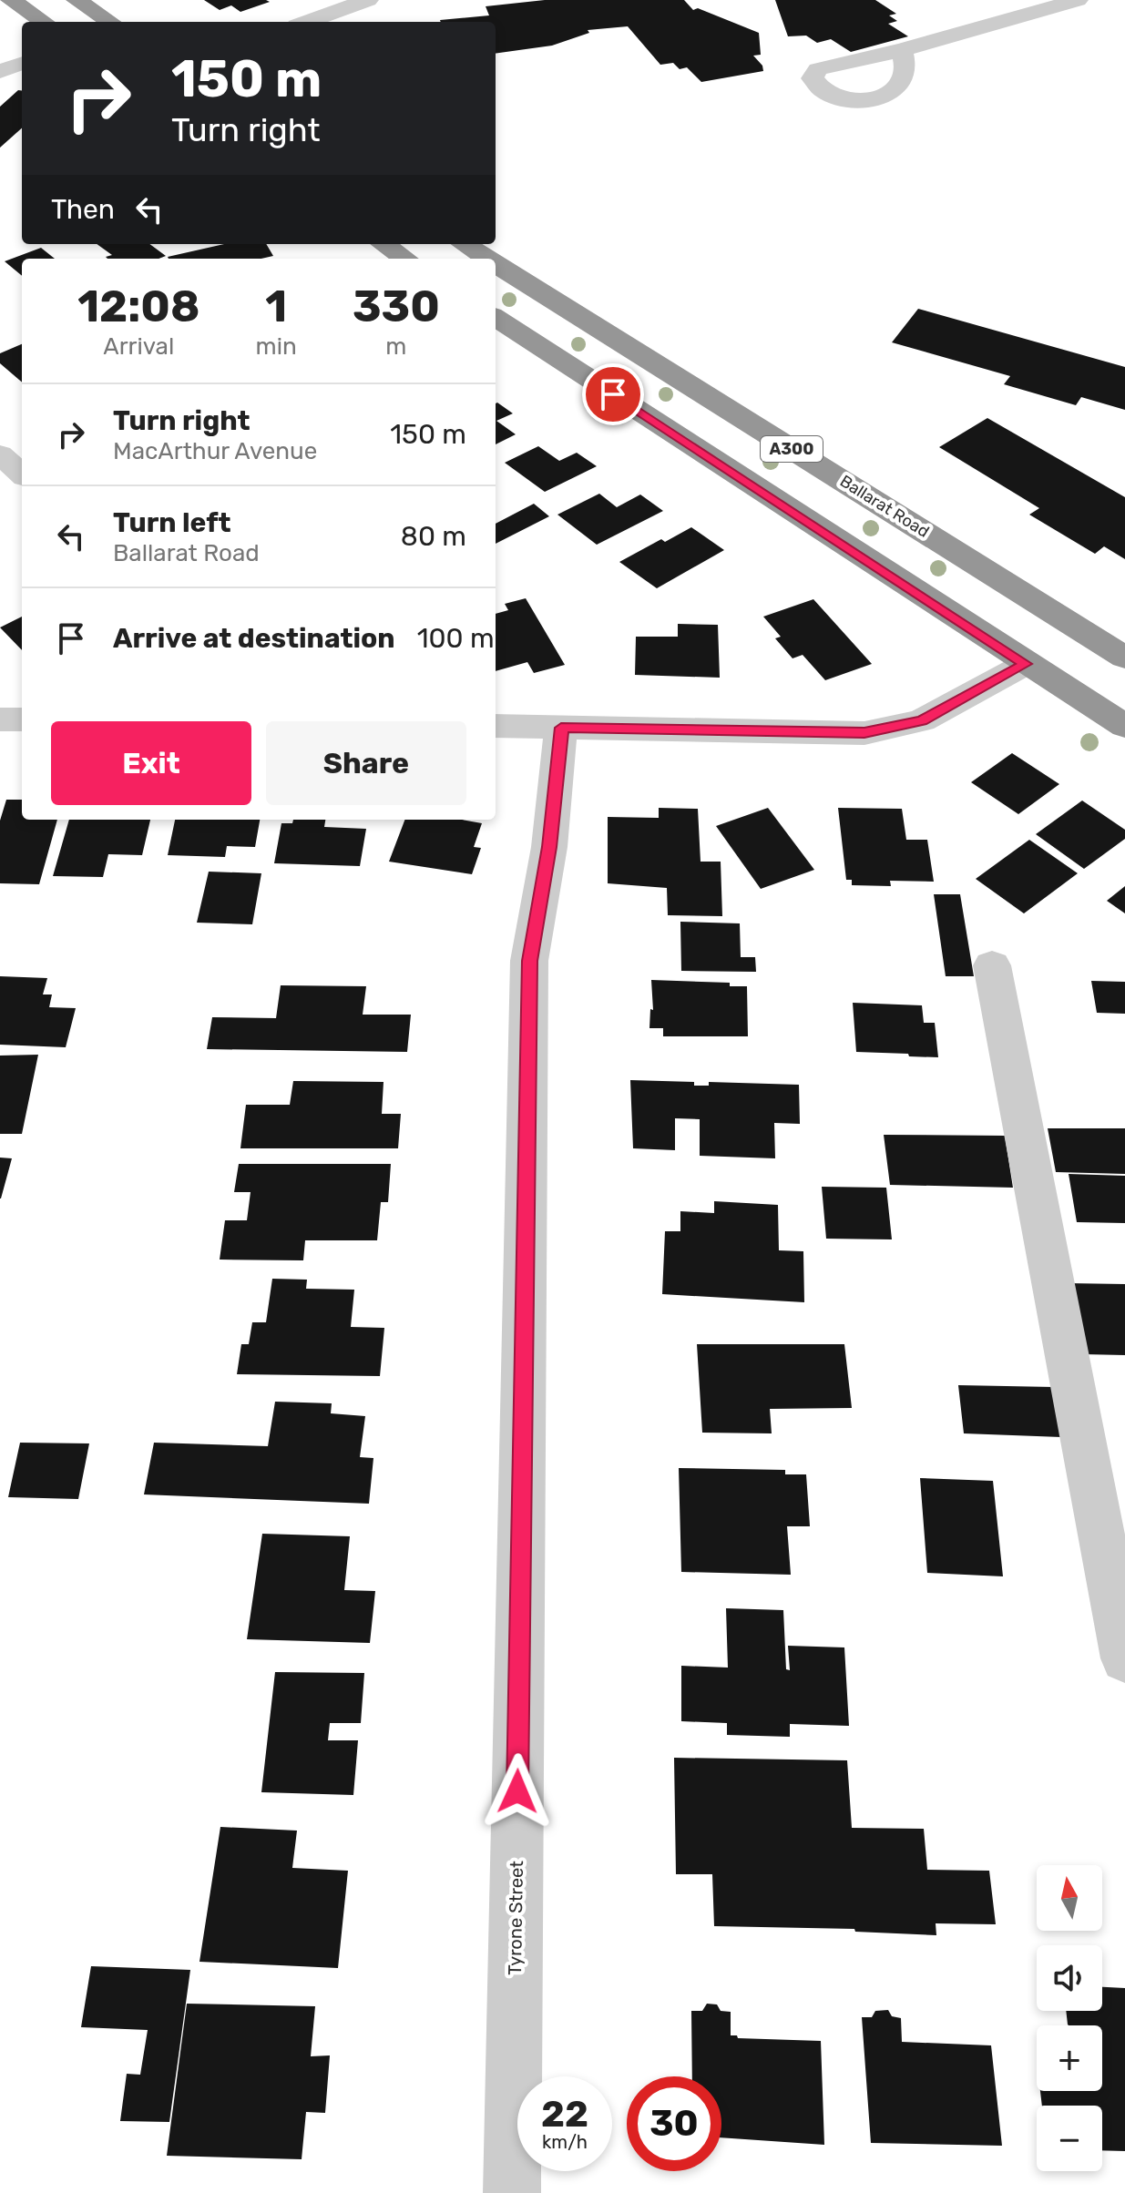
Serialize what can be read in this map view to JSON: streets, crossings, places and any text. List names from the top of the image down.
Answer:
{
  "streets": {
    "highway": ["A300", "Ballarat Road"],
    "street": ["Tyrone Street"]
  },
  "north": "top",
  "page": {
    "turn": ["150 m", "Turn right"],
    "then": "Then",
    "eta": [
      "12:08",
      "Arrival",
      "1",
      "min",
      "330",
      "m"
    ],
    "list": [
      {
        "name": "Turn right",
        "note": "MacArthur Avenue",
        "value": "150 m"
      },
      {
        "name": "Turn left",
        "note": "Ballarat Road",
        "value": "80 m"
      },
      {
        "name": "Arrive at destination",
        "value": "100 m"
      }
    ],
    "buttons": ["Exit", "Share"],
    "map_buttons": ["+", "−"],
    "speed": "22 km/h",
    "limit": "30"
  }
}
